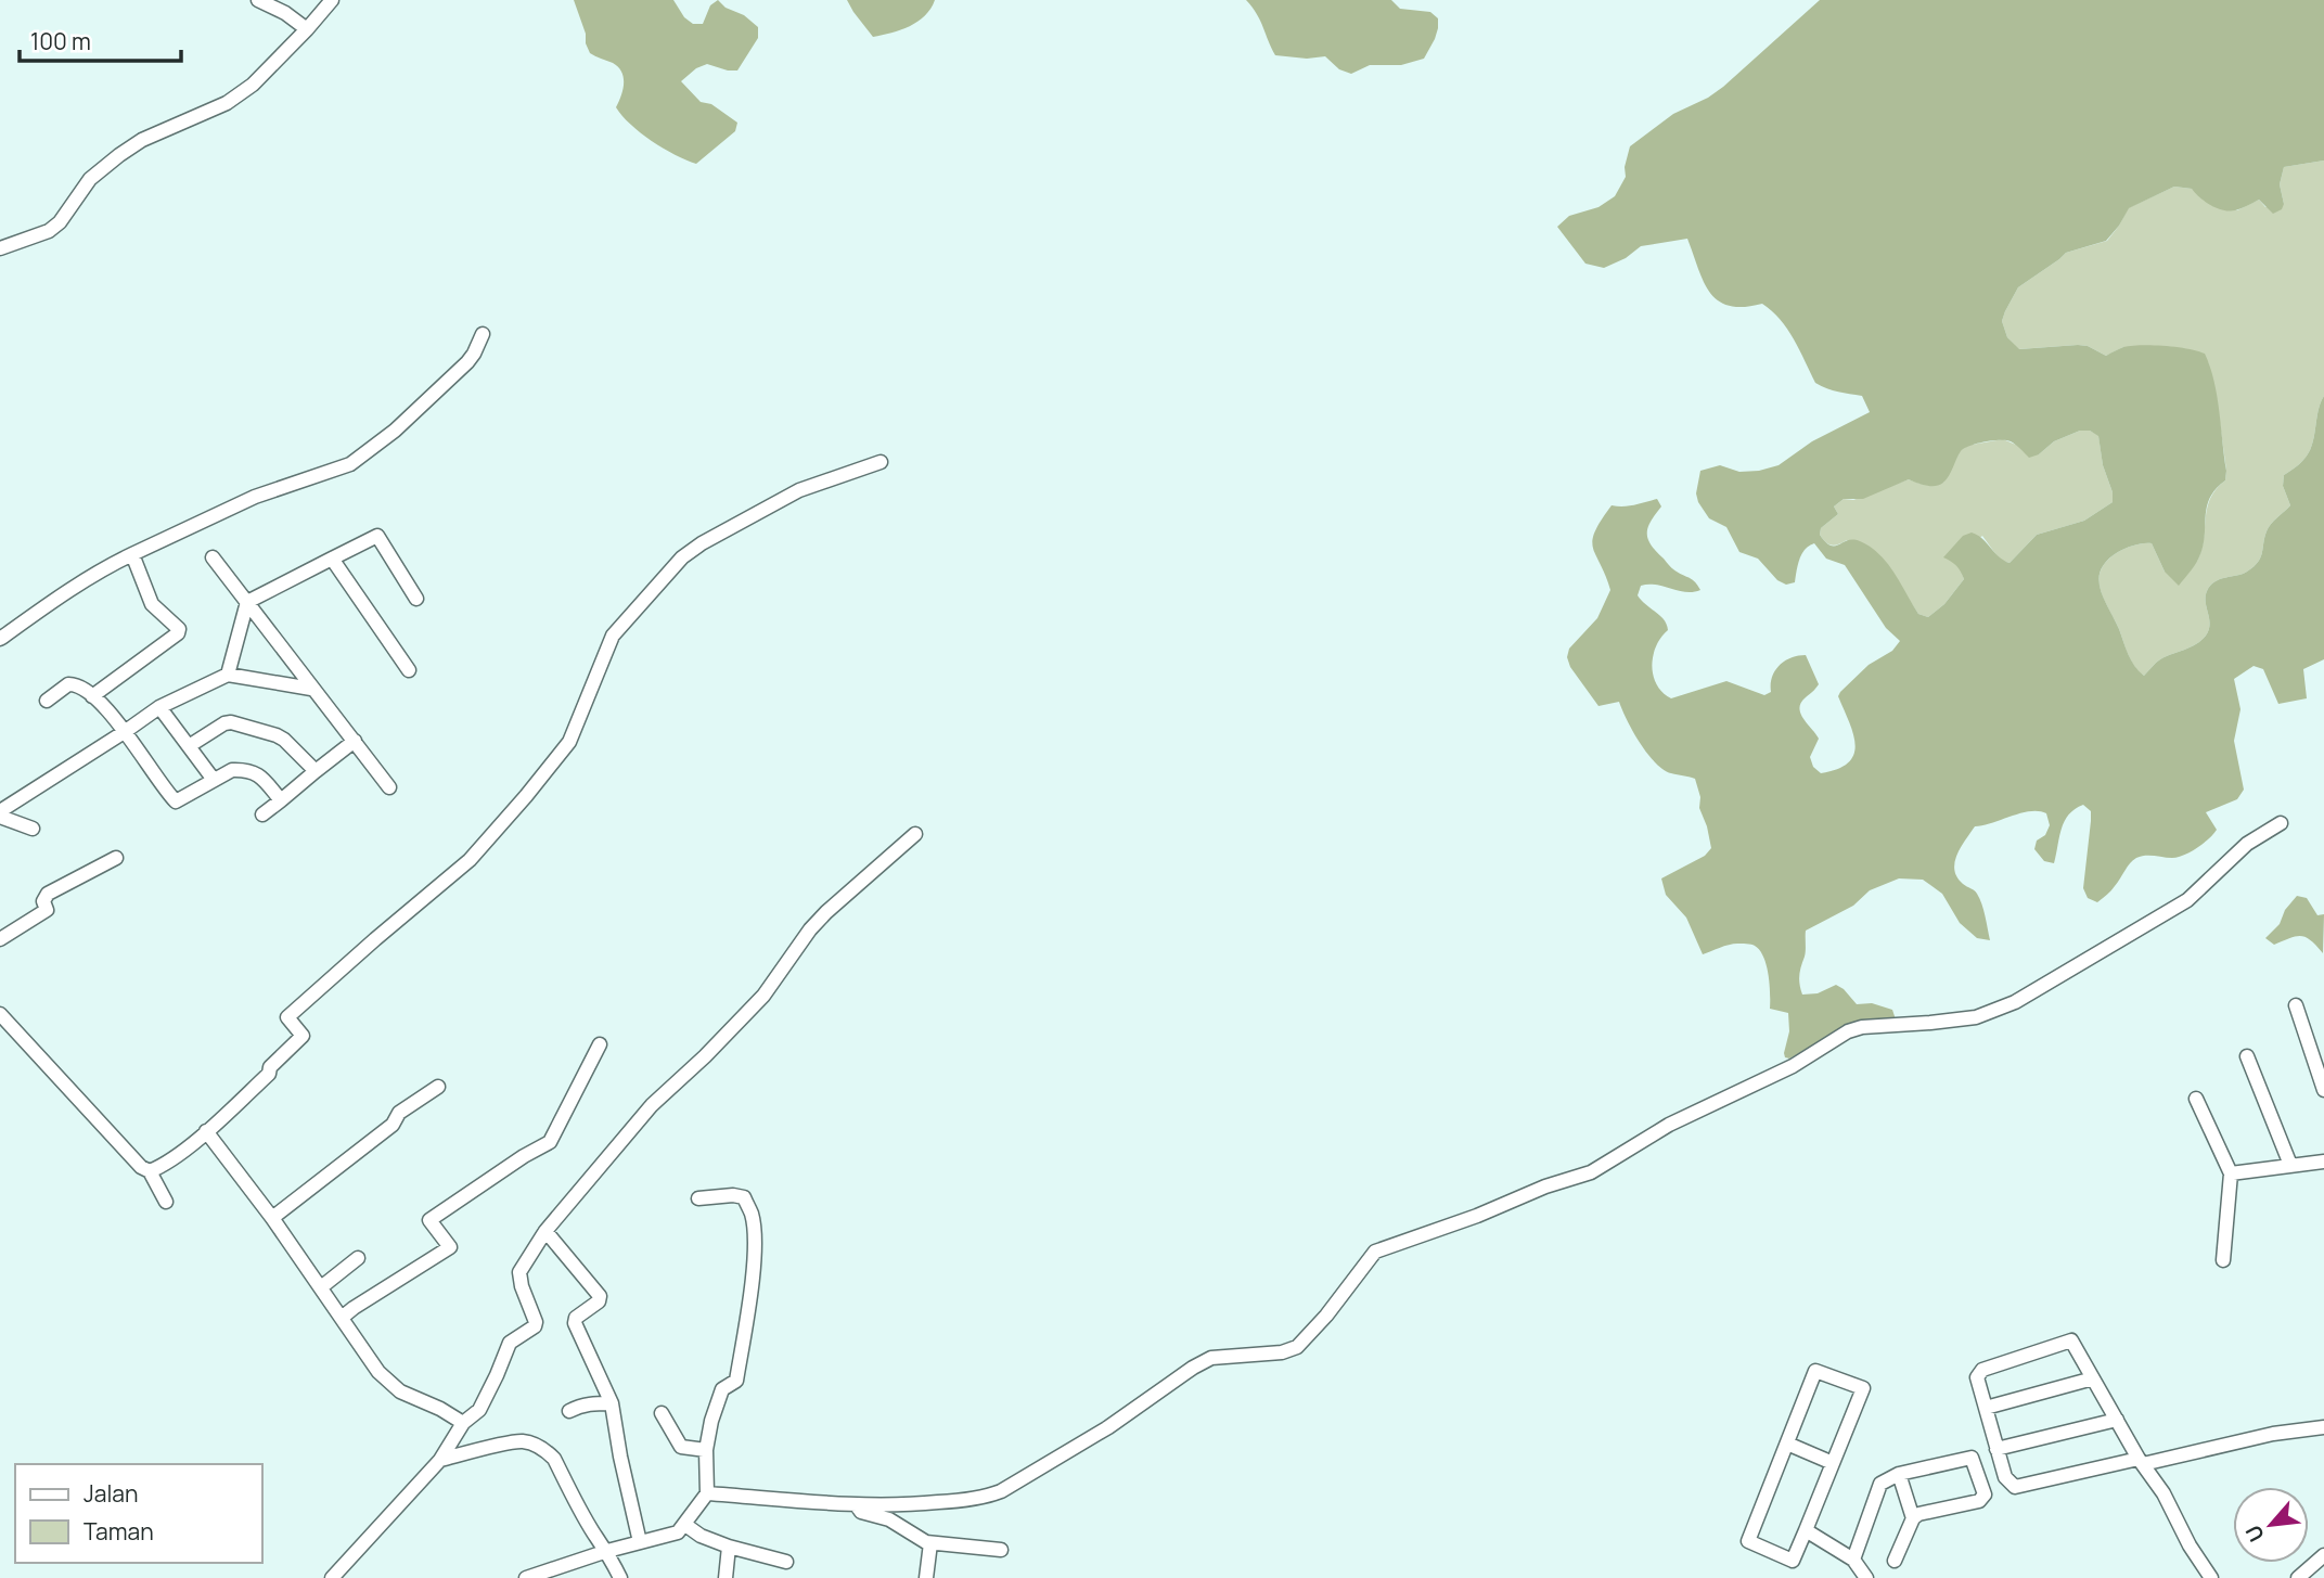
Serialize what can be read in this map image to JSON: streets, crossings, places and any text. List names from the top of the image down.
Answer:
{
  "legend": ["Jalan", "Taman"],
  "scale_bar": "100 m",
  "north": "bottom left"
}
